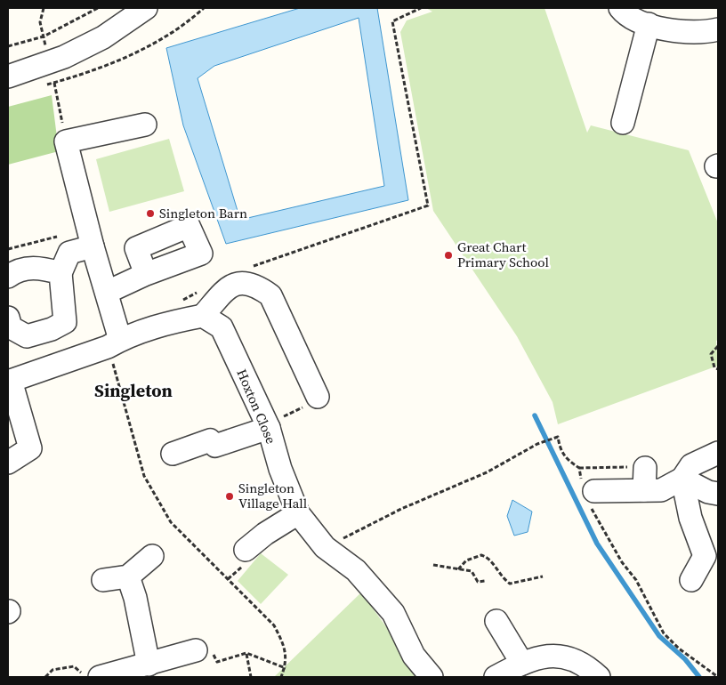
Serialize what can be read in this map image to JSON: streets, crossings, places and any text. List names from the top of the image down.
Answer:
{
  "streets": {
    "street": ["Hoxton Close"]
  },
  "districts": ["Singleton"],
  "places": ["Singleton Barn", "Great Chart Primary School", "Singleton Village Hall"]
}
